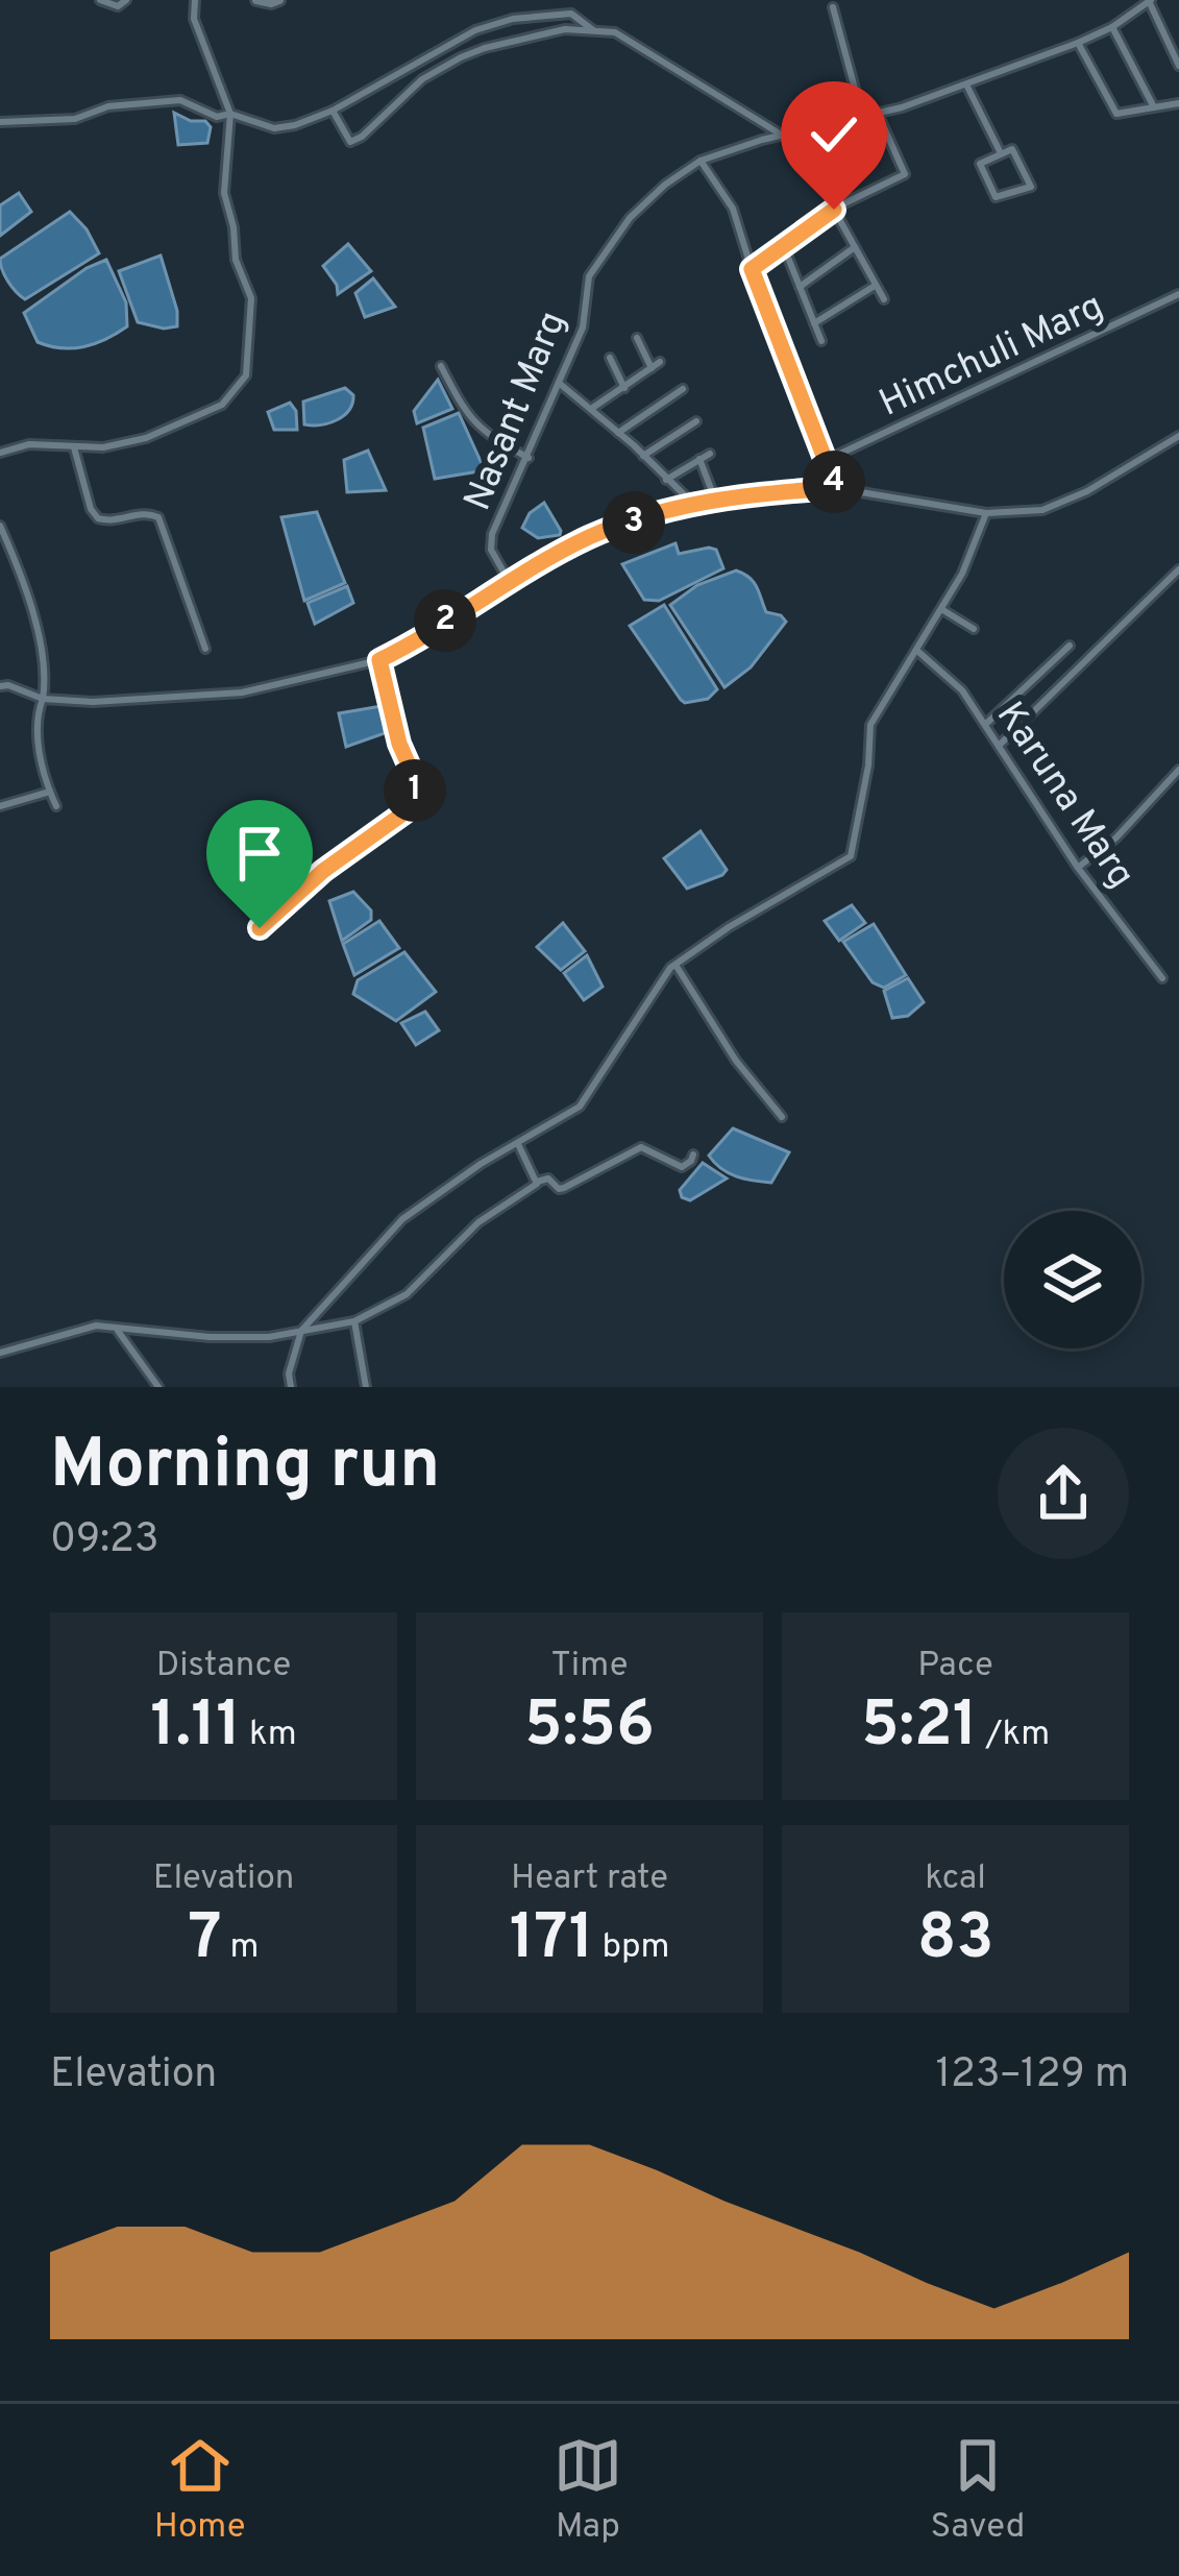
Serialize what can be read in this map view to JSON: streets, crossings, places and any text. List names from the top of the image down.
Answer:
{
  "streets": {
    "street": ["Himchuli Marg", "Nasant Marg", "Karuna Marg"]
  },
  "page": {
    "pins": [
      "4",
      "3",
      "2",
      "1"
    ],
    "heading": ["Morning run", "09:23"],
    "stats": [
      ["Distance", "1.11 km"],
      ["Time", "5:56"],
      ["Pace", "5:21 /km"],
      ["Elevation", "7 m"],
      ["Heart rate", "171 bpm"],
      ["kcal", "83"]
    ],
    "chart": ["Elevation", "123–129 m"],
    "tabs": ["Home", "Map", "Saved"]
  }
}
